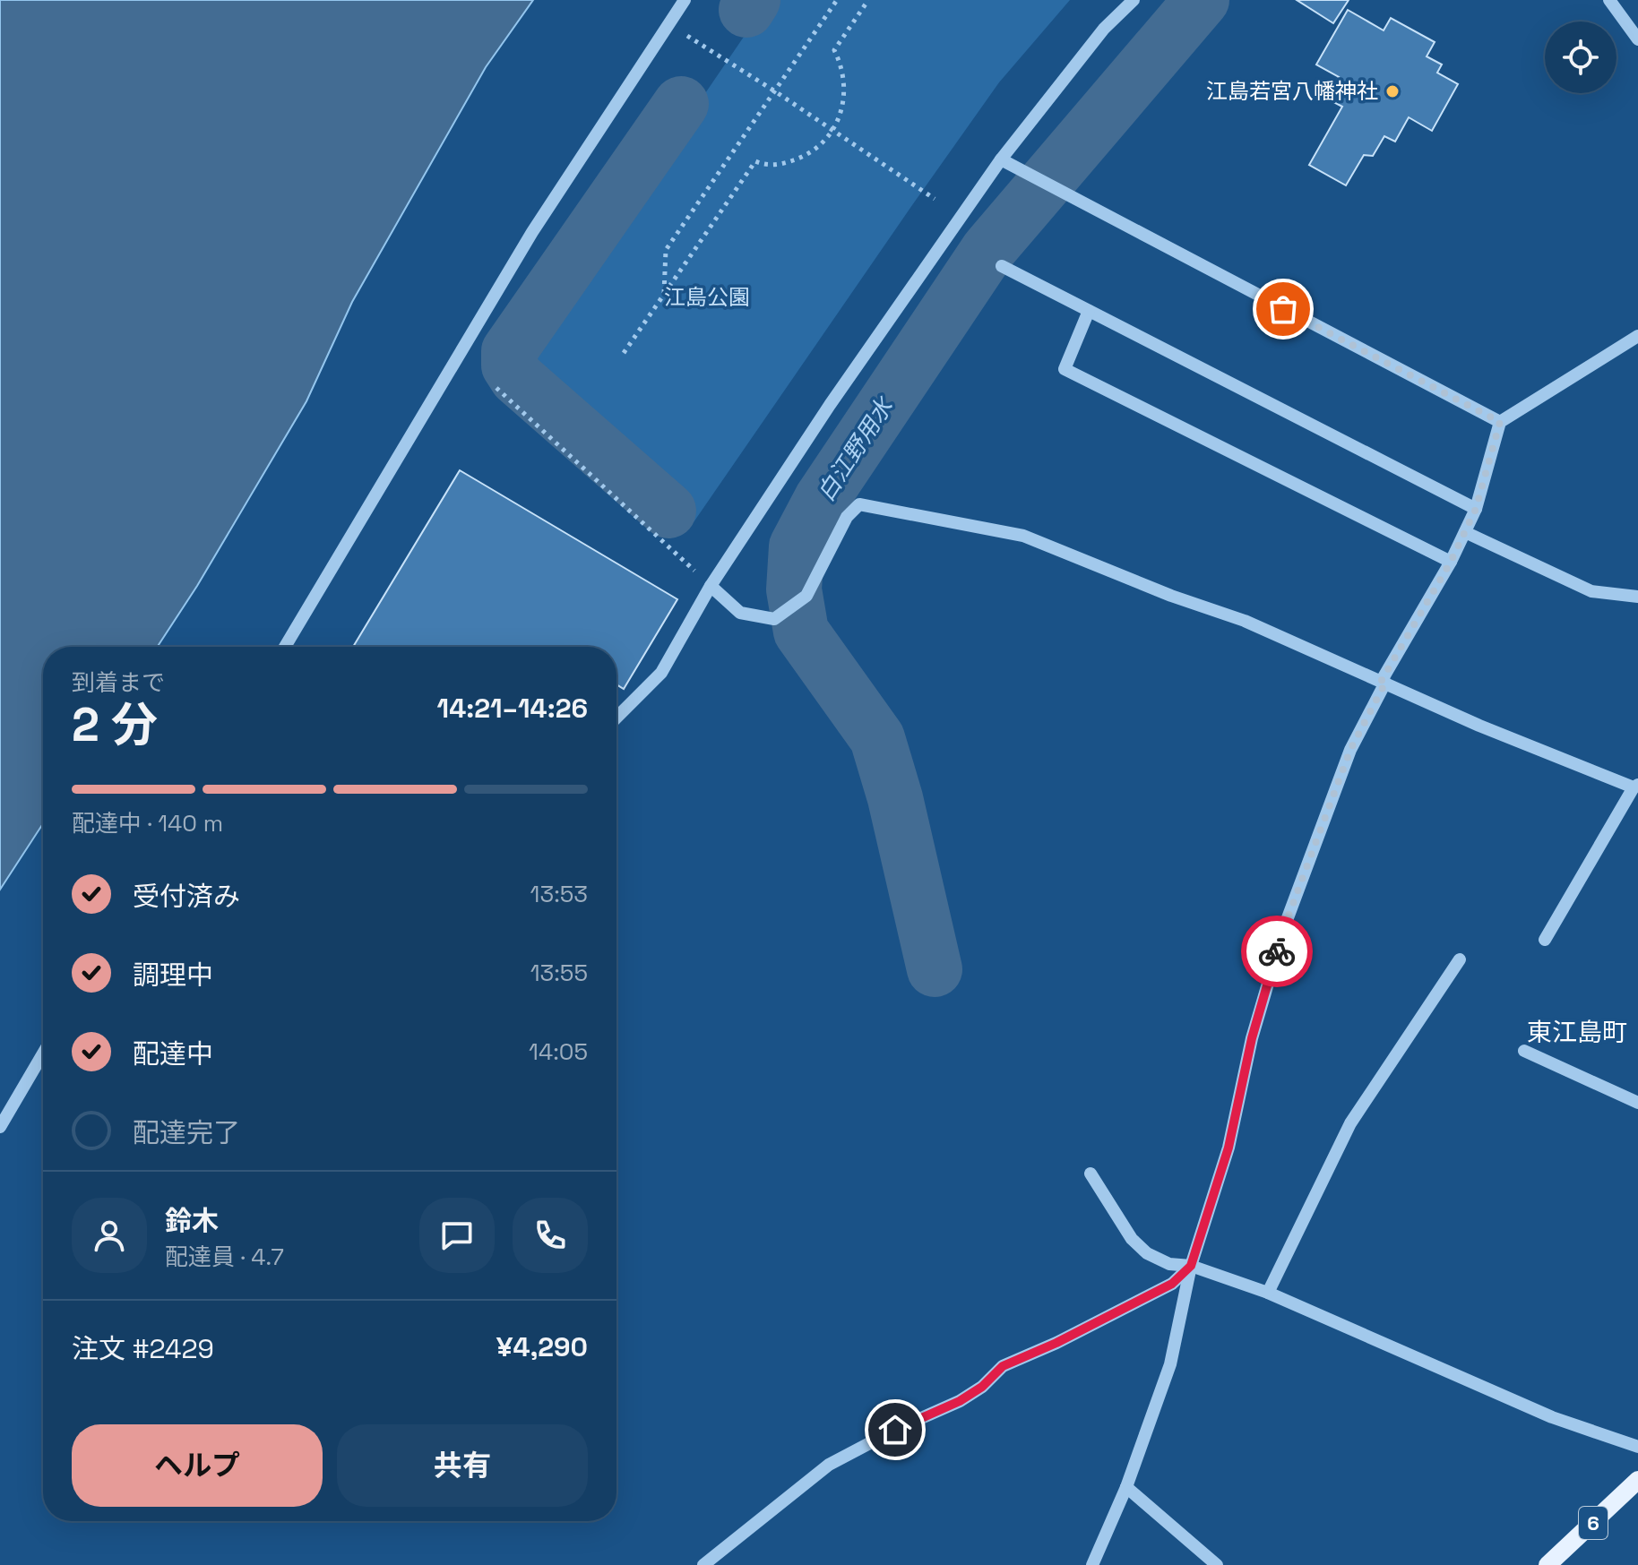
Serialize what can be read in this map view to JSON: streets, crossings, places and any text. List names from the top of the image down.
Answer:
{
  "streets": {
    "main road": ["6"]
  },
  "districts": ["東江島町"],
  "water": ["白江野用水"],
  "parks": ["江島公園"],
  "places": ["江島若宮八幡神社"],
  "page": {
    "heading": ["2 分", "到着まで", "14:21–14:26"],
    "panel": [
      "鈴木",
      "配達員 · 4.7",
      "注文 #2429",
      "¥4,290"
    ],
    "bar": "配達中 · 140 m",
    "list": [
      ["受付済み", "13:53"],
      ["調理中", "13:55"],
      ["配達中", "14:05"],
      "配達完了"
    ],
    "buttons": ["ヘルプ", "共有"]
  }
}
